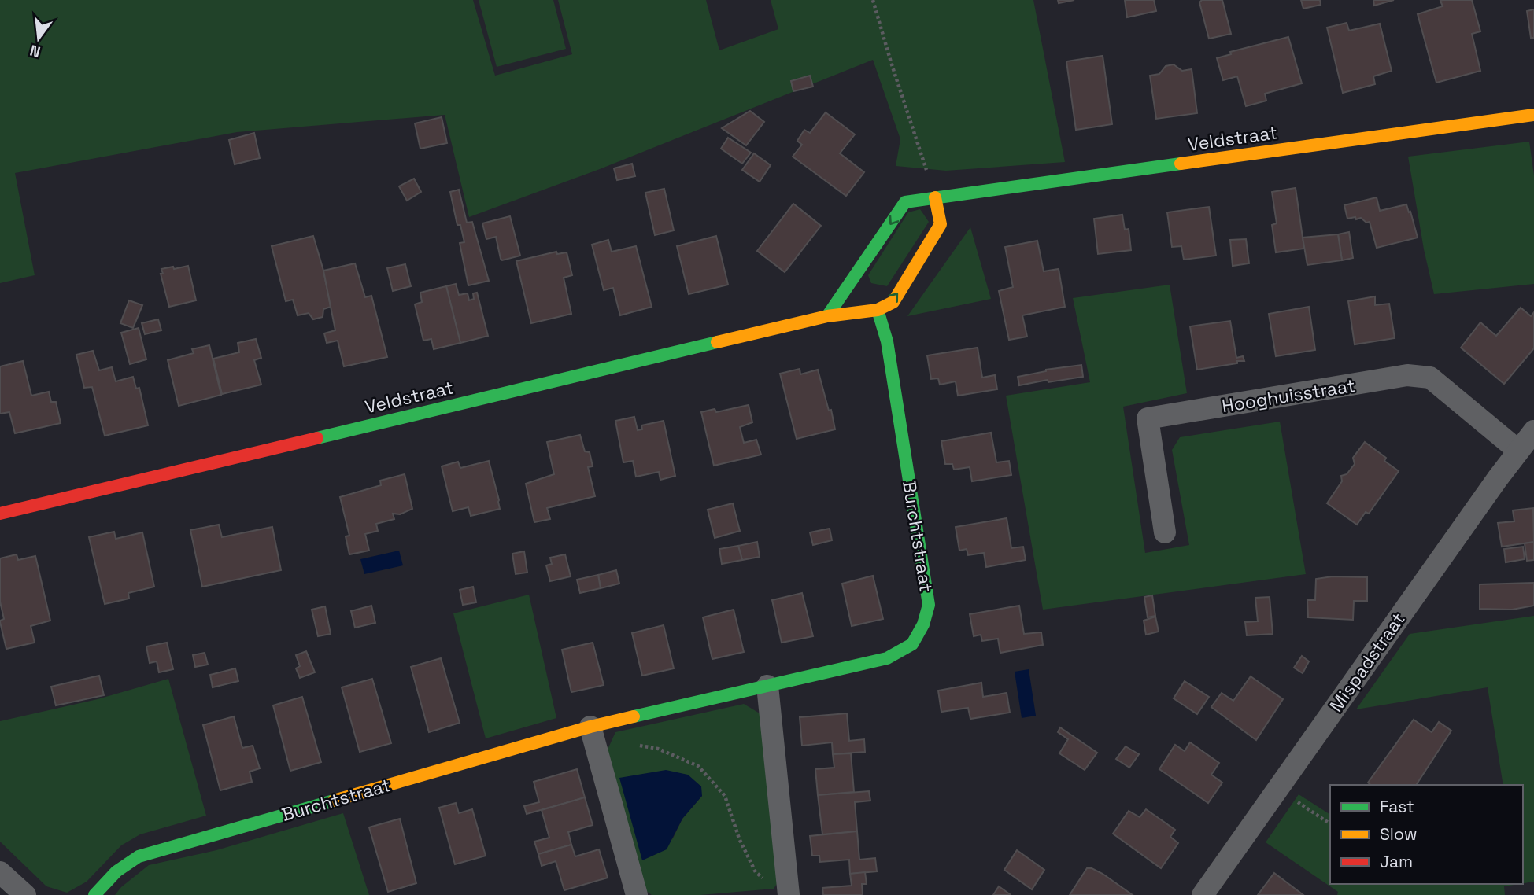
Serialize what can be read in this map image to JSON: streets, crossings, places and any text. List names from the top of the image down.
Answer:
{
  "streets": {
    "street": [
      "Veldstraat",
      "Hooghuisstraat",
      "Burchtstraat",
      "Mispadstraat"
    ]
  },
  "crossings": [
    ["Veldstraat", "Burchtstraat"],
    ["Hooghuisstraat", "Mispadstraat"]
  ],
  "legend": ["Fast", "Slow", "Jam"],
  "north": "bottom"
}
